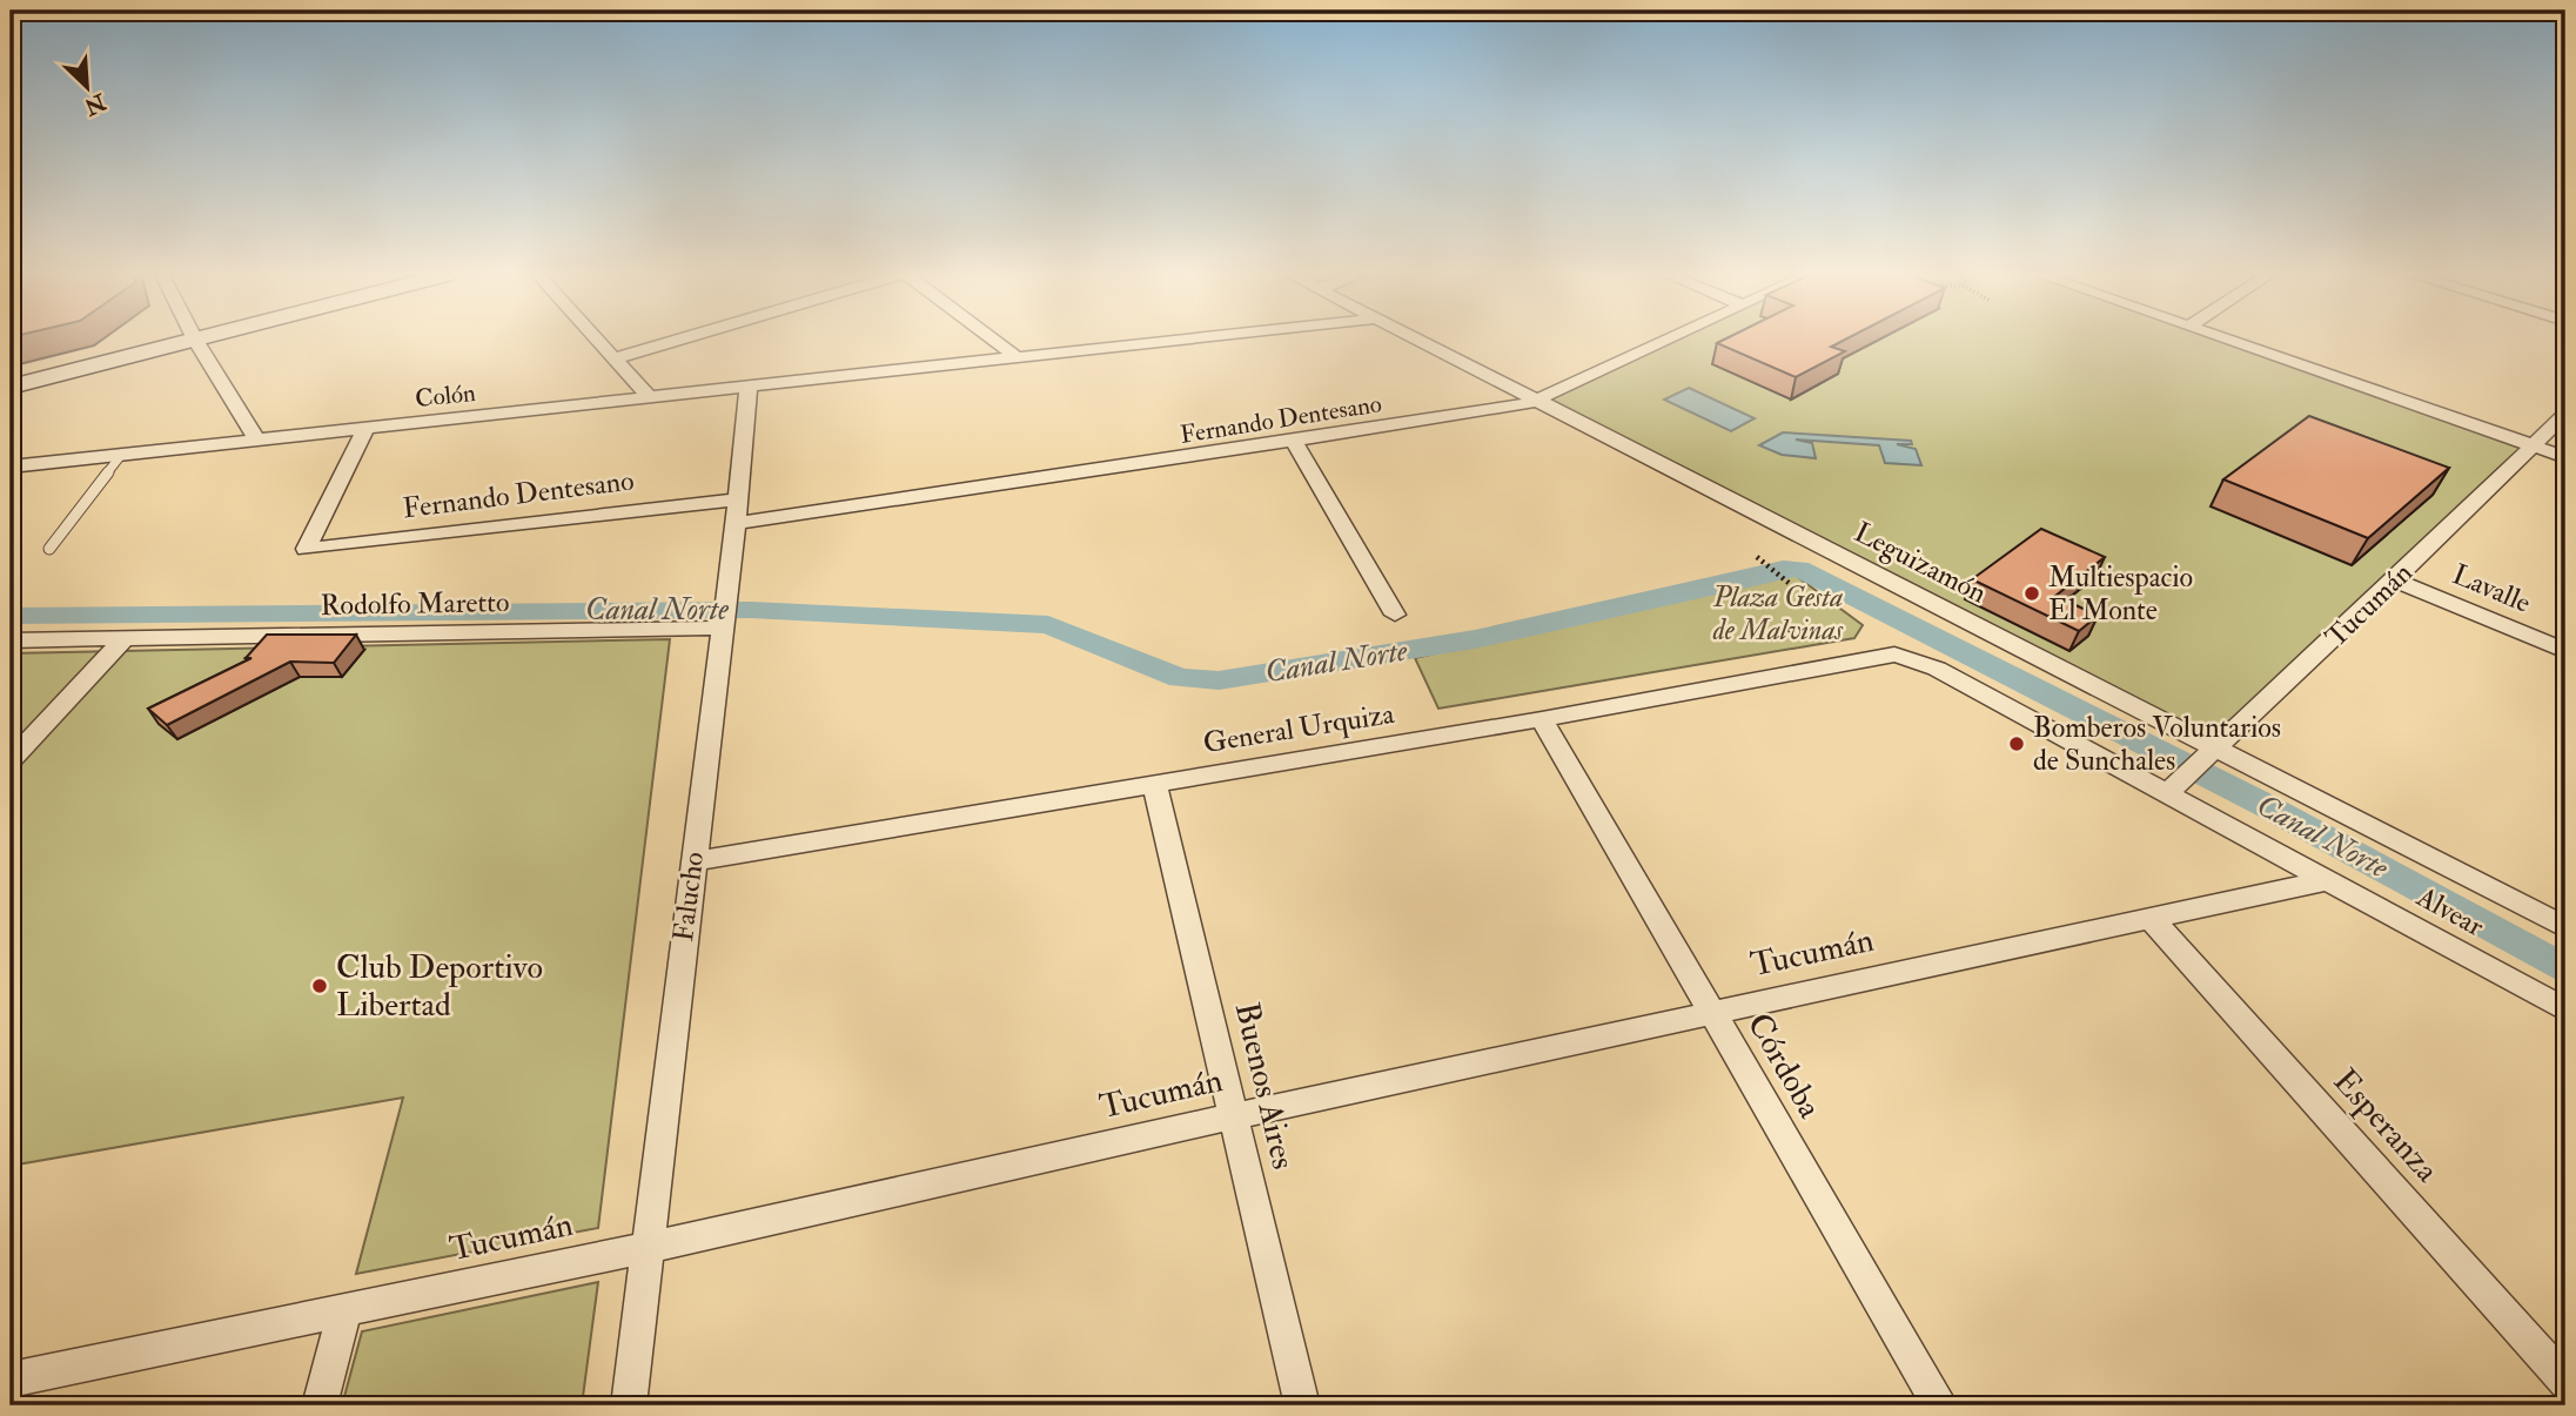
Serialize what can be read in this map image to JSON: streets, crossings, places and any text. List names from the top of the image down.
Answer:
{
  "streets": {
    "street": [
      "Colón",
      "Fernando Dentesano",
      "Leguizamón",
      "Lavalle",
      "Rodolfo Maretto",
      "Tucumán",
      "General Urquiza",
      "Falucho",
      "Alvear",
      "Córdoba",
      "Buenos Aires",
      "Esperanza"
    ]
  },
  "crossings": [
    ["Colón", "Fernando Dentesano"],
    ["Colón", "Falucho"],
    ["Fernando Dentesano", "Leguizamón"],
    ["Fernando Dentesano", "Falucho"],
    ["Leguizamón", "Tucumán"],
    ["Lavalle", "Tucumán"],
    ["Rodolfo Maretto", "Falucho"],
    ["Tucumán", "Falucho"],
    ["Tucumán", "Alvear"],
    ["Tucumán", "Córdoba"],
    ["Tucumán", "Buenos Aires"],
    ["Tucumán", "Esperanza"],
    ["General Urquiza", "Falucho"],
    ["General Urquiza", "Alvear"],
    ["General Urquiza", "Córdoba"],
    ["General Urquiza", "Buenos Aires"]
  ],
  "water": ["Canal Norte"],
  "parks": ["Plaza Gesta de Malvinas"],
  "places": ["Multiespacio El Monte", "Bomberos Voluntarios de Sunchales", "Club Deportivo Libertad"],
  "north": "bottom right"
}
